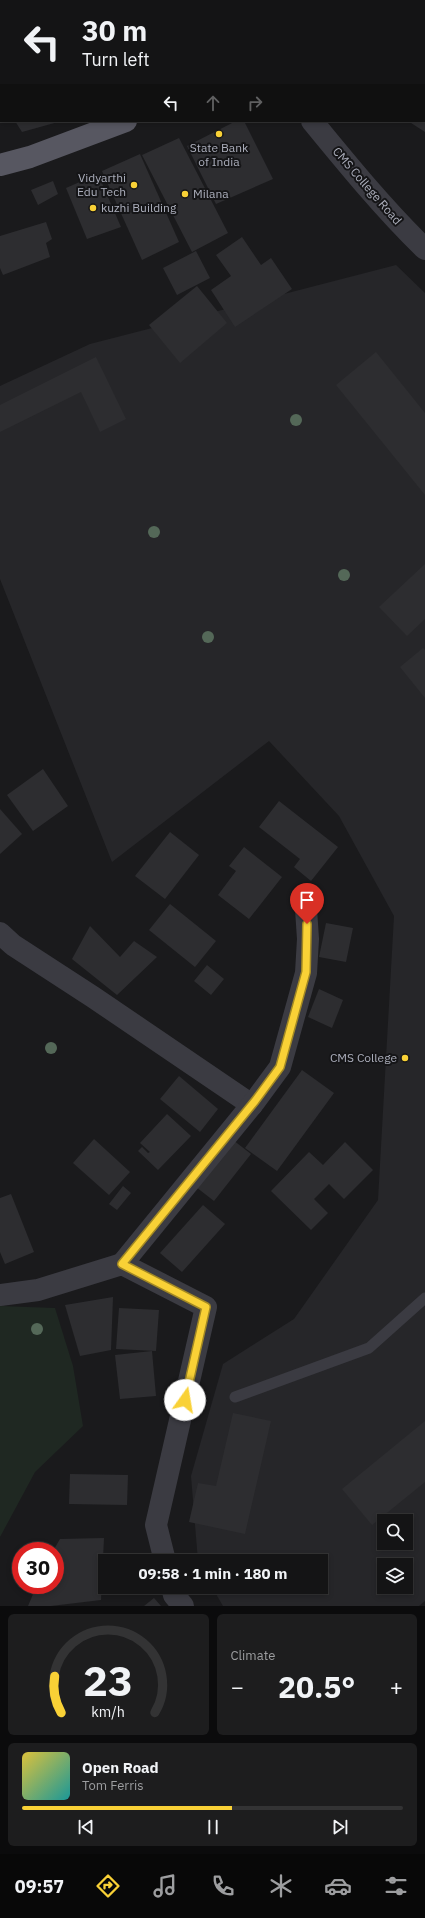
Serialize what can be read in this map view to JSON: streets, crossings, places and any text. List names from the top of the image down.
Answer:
{
  "streets": {
    "street": ["CMS College Road"]
  },
  "places": [
    "State Bank of India",
    "Vidyarthi Edu Tech",
    "Milana",
    "kuzhi Building",
    "CMS College"
  ],
  "page": {
    "turn": ["30 m", "Turn left"],
    "limit": "30",
    "trip": "09:58 · 1 min · 180 m",
    "tile": "Climate",
    "heat": ["−", "20.5°", "+"],
    "song": ["Open Road", "Tom Ferris"],
    "tabs": "09:57",
    "gauge": ["23", "km/h"]
  }
}
